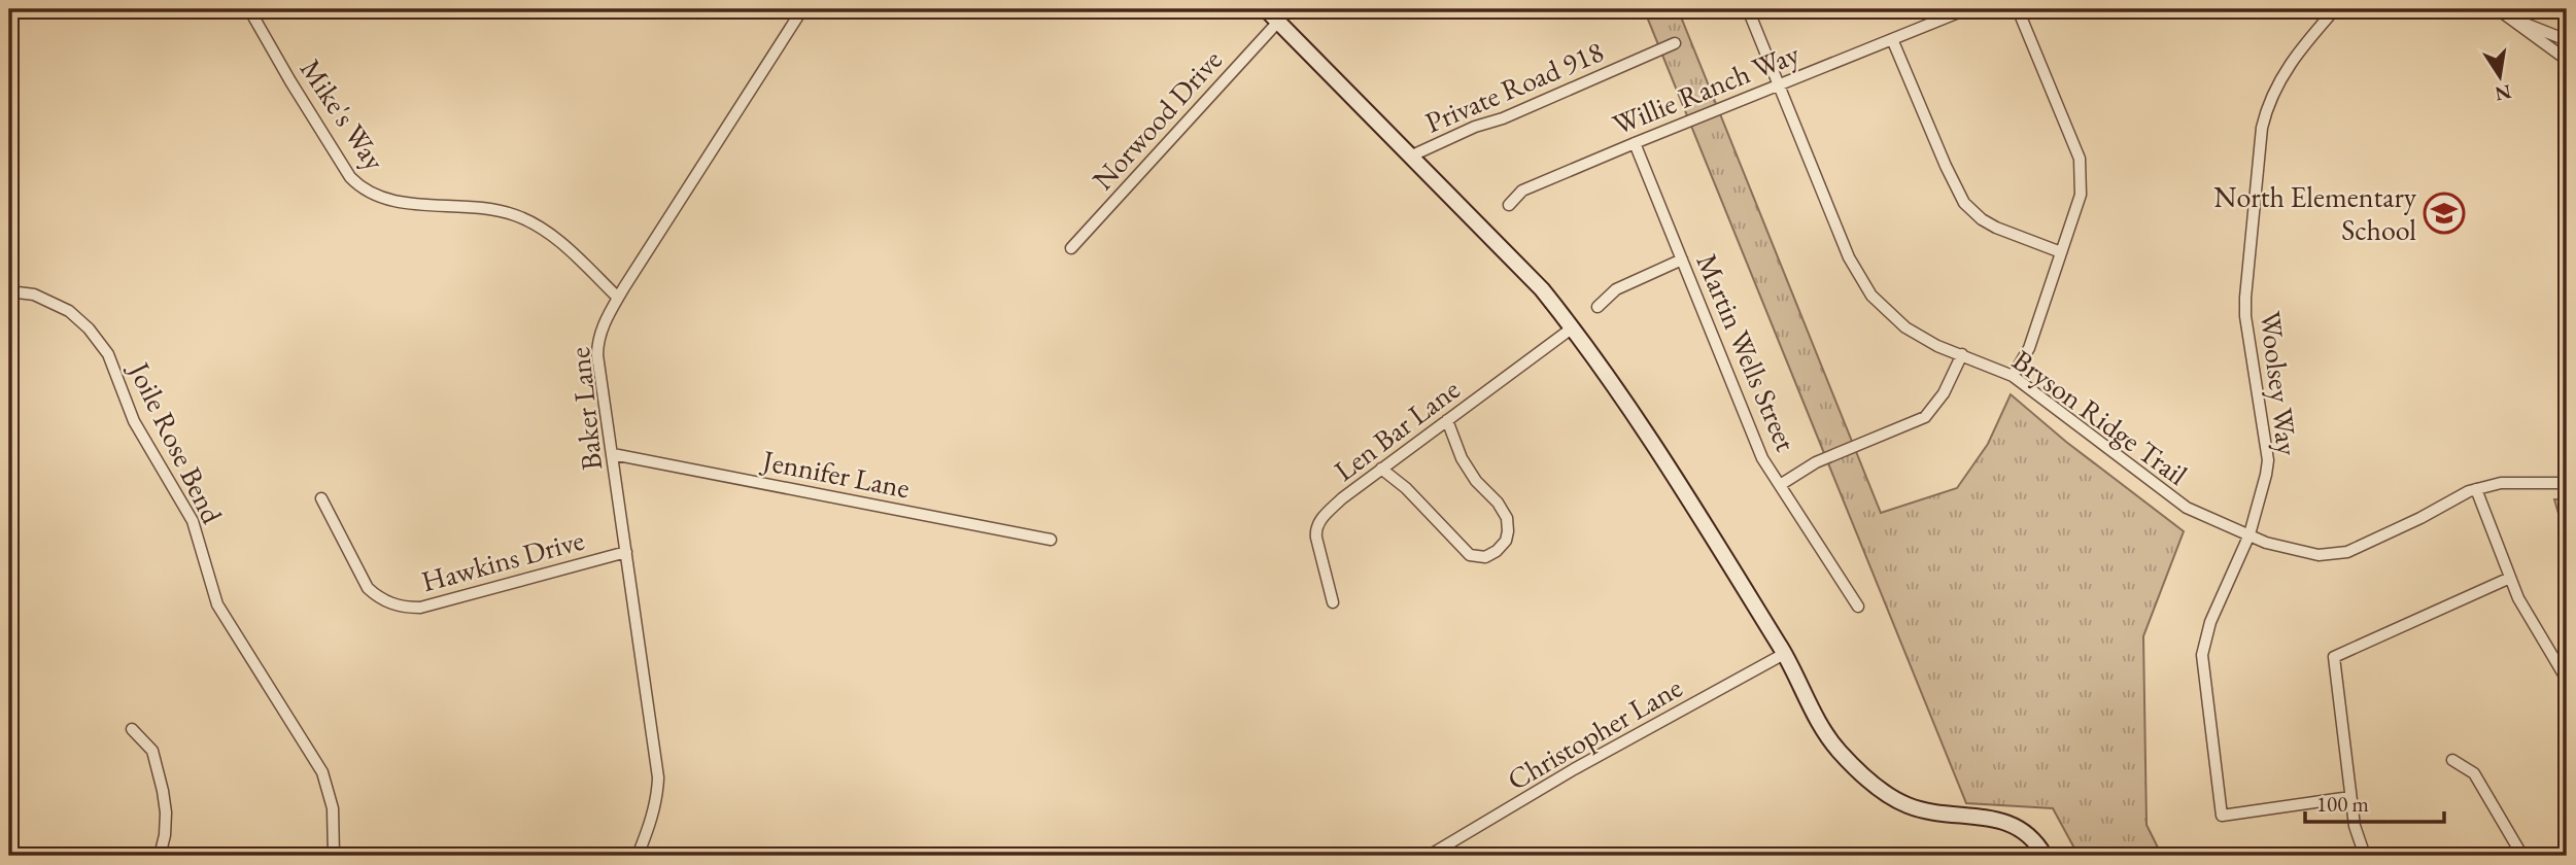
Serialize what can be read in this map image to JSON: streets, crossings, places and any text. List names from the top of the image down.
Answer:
{
  "streets": {
    "street": [
      "Private Road 918",
      "Willie Ranch Way",
      "Mike's Way",
      "Norwood Drive",
      "Martin Wells Street",
      "Woolsey Way",
      "Baker Lane",
      "Bryson Ridge Trail",
      "Len Bar Lane",
      "Joile Rose Bend",
      "Jennifer Lane",
      "Hawkins Drive",
      "Christopher Lane"
    ]
  },
  "crossings": [
    ["Willie Ranch Way", "Martin Wells Street"],
    ["Willie Ranch Way", "Bryson Ridge Trail"],
    ["Mike's Way", "Baker Lane"],
    ["Woolsey Way", "Bryson Ridge Trail"],
    ["Baker Lane", "Jennifer Lane"],
    ["Baker Lane", "Hawkins Drive"]
  ],
  "places": {
    "school or university": ["North Elementary School"]
  },
  "scale_bar": "100 m",
  "north": "bottom"
}
